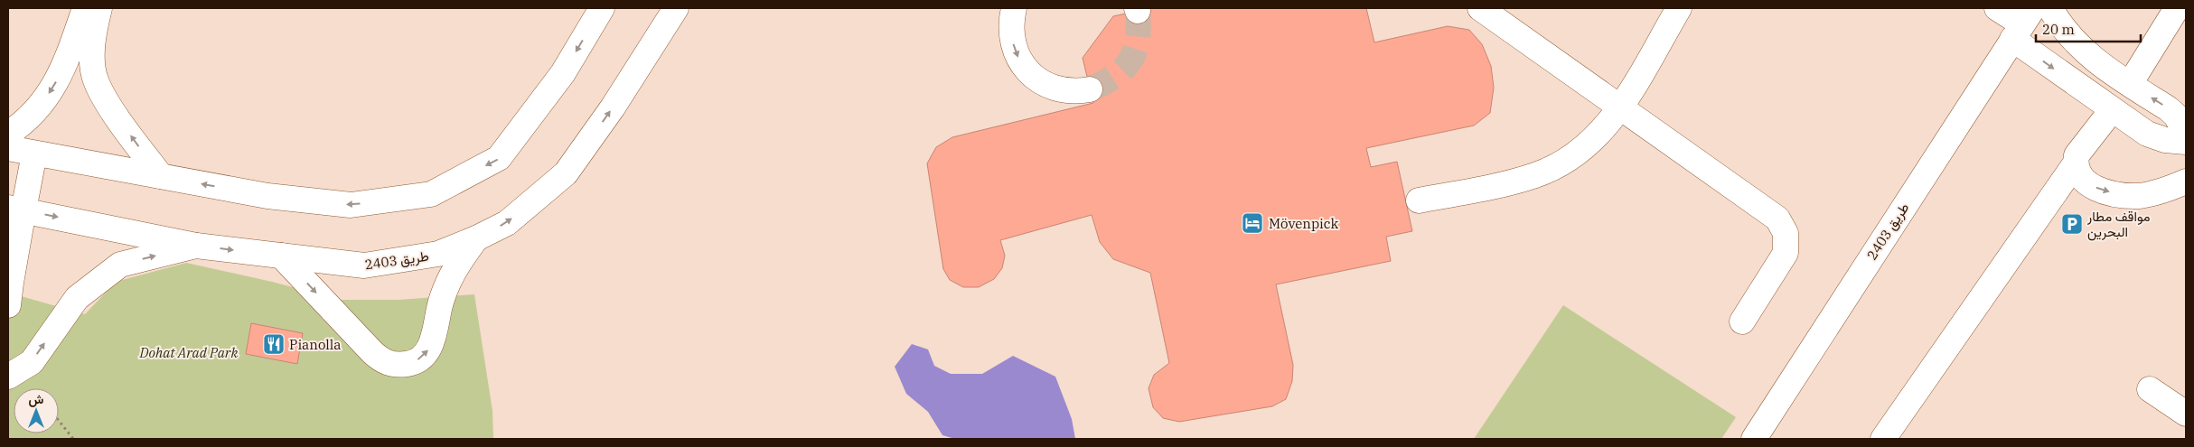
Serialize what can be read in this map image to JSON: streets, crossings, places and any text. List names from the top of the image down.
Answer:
{
  "streets": {
    "main road": ["طريق 2403"]
  },
  "parks": ["Dohat Arad Park"],
  "places": {
    "hotel": ["Mövenpick"],
    "parking": ["مواقف مطار البحرين"],
    "restaurant": ["Pianolla"]
  },
  "scale_bar": "20 m",
  "north": "top"
}
